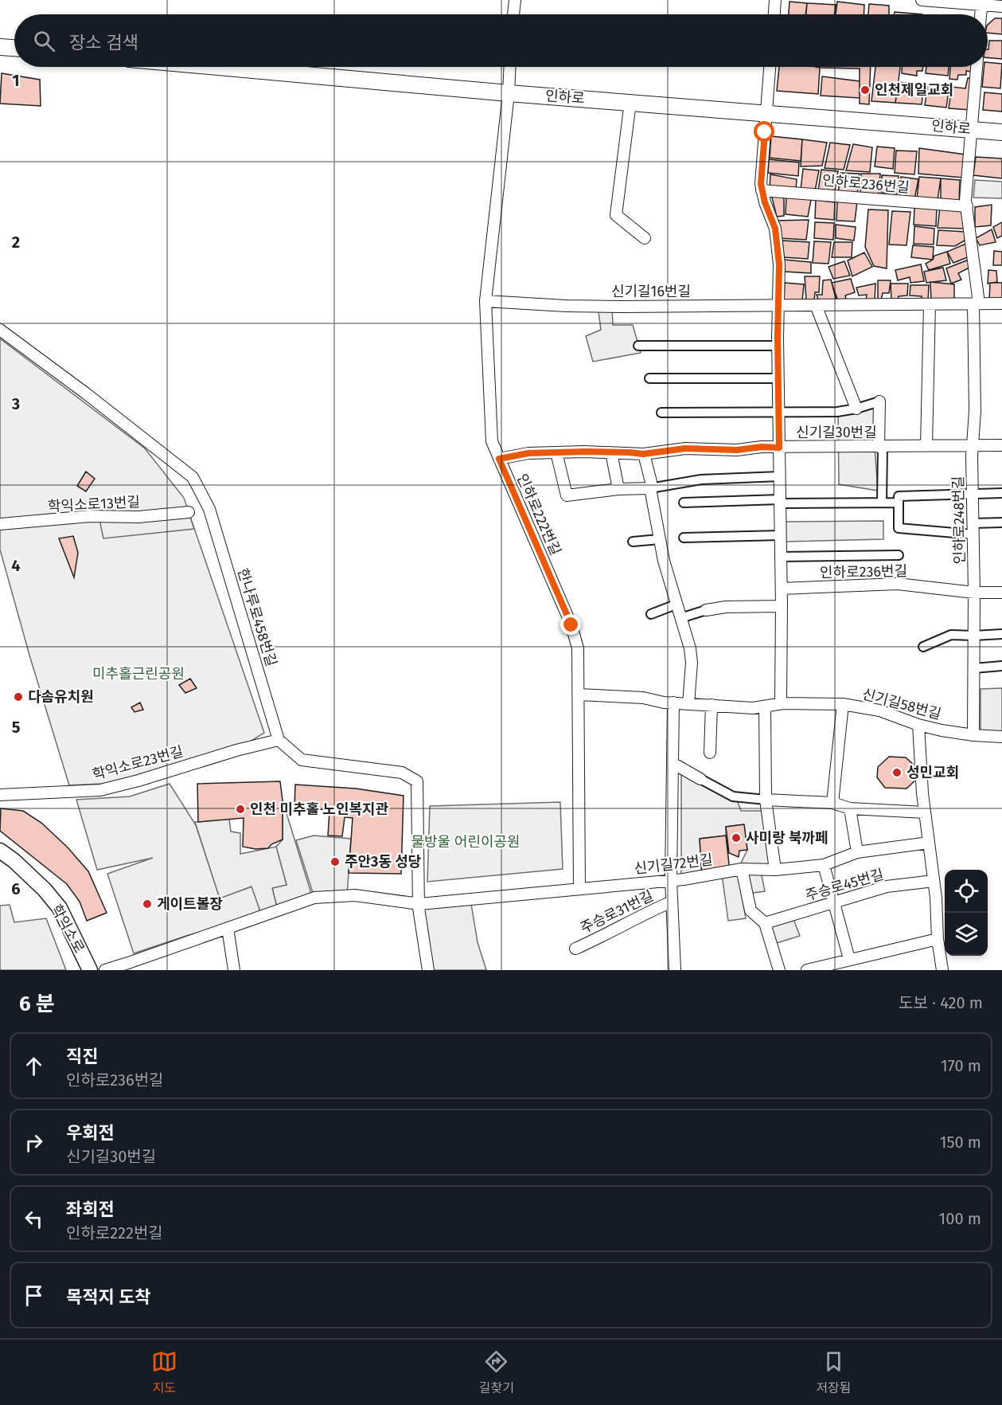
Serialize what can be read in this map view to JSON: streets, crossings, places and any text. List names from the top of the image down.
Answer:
{
  "streets": {
    "main road": ["인하로"],
    "street": [
      "인하로236번길",
      "신기길16번길",
      "신기길30번길",
      "학익소로13번길",
      "인하로222번길",
      "인하로248번길",
      "한나루로458번길",
      "신기길58번길",
      "학익소로23번길",
      "신기길72번길",
      "주승로45번길",
      "주승로31번길",
      "학익소로"
    ]
  },
  "crossings": [
    ["인하로", "인하로222번길"],
    ["인하로", "인하로248번길"],
    ["인하로236번길", "인하로248번길"],
    ["신기길16번길", "인하로222번길"],
    ["신기길16번길", "인하로248번길"],
    ["신기길30번길", "인하로222번길"],
    ["신기길30번길", "인하로248번길"],
    ["인하로222번길", "신기길58번길"],
    ["인하로222번길", "신기길72번길"],
    ["인하로248번길", "신기길58번길"],
    ["한나루로458번길", "학익소로23번길"],
    ["신기길58번길", "주승로31번길"],
    ["신기길72번길", "주승로31번길"]
  ],
  "parks": ["미추홀근린공원", "물방울 어린이공원"],
  "places": [
    "인천제일교회",
    "다솜유치원",
    "성민교회",
    "인천 미추홀 노인복지관",
    "사미랑 북까페",
    "주안3동 성당",
    "게이트볼장"
  ],
  "page": {
    "search": "장소 검색",
    "heading": ["6 분", "도보 · 420 m"],
    "list": [
      ["직진", "인하로236번길", "170 m"],
      ["우회전", "신기길30번길", "150 m"],
      ["좌회전", "인하로222번길", "100 m"],
      "목적지 도착"
    ],
    "nav": ["지도", "길찾기", "저장됨"]
  },
  "grid": {
    "rows": [
      "1",
      "2",
      "3",
      "4",
      "5",
      "6"
    ]
  }
}
